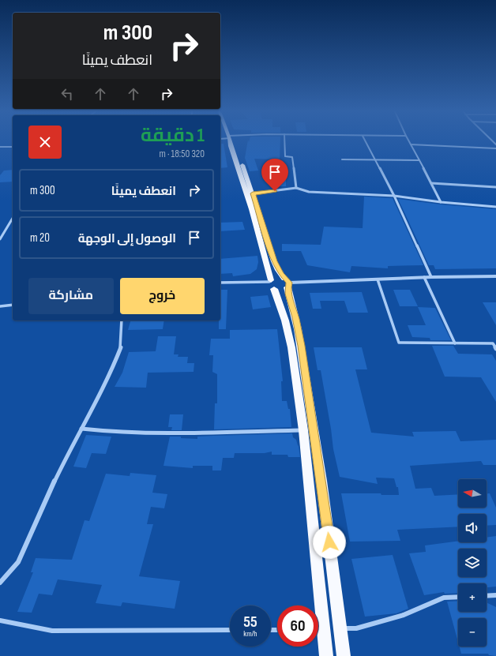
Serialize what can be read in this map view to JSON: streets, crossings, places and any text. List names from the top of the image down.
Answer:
{
  "north": "left",
  "page": {
    "turn": ["300 m", "انعطف يمينًا"],
    "heading": ["1 دقيقة", "320 m · 18:50"],
    "list": [
      {
        "name": "انعطف يمينًا",
        "value": "300 m"
      },
      {
        "name": "الوصول إلى الوجهة",
        "value": "20 m"
      }
    ],
    "buttons": ["خروج", "مشاركة"],
    "map_buttons": ["+", "−"],
    "speed": "55 km/h",
    "limit": "60"
  }
}
